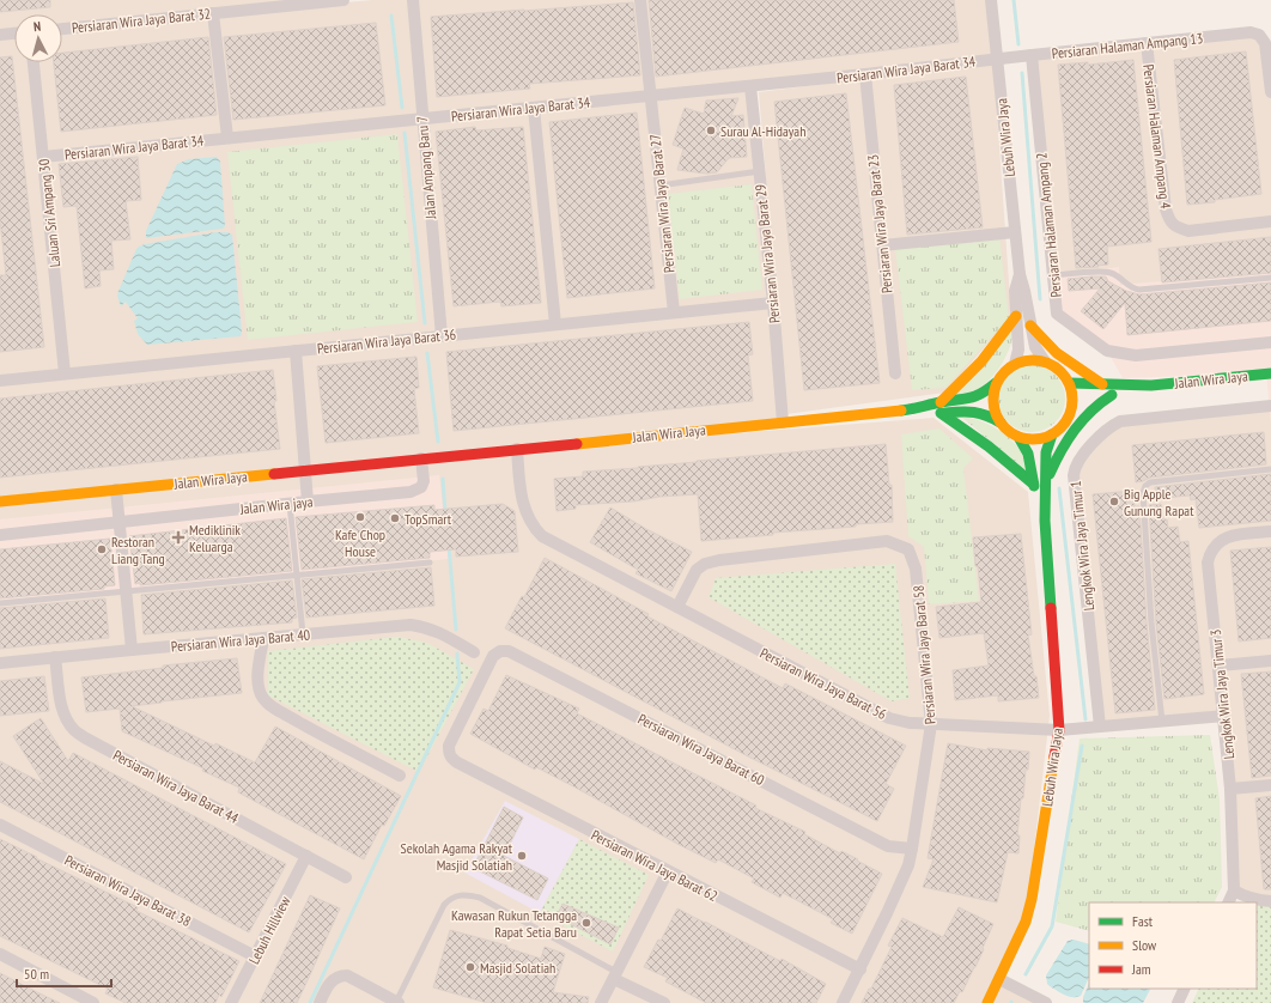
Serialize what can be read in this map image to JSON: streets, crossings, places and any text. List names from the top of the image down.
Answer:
{
  "streets": {
    "street": [
      "Persiaran Wira Jaya Barat 32",
      "Persiaran Halaman Ampang 13",
      "Persiaran Wira Jaya Barat 34",
      "Persiaran Halaman Ampang 4",
      "Lebuh Wira Jaya",
      "Jalan Ampang Baru 7",
      "Persiaran Wira Jaya Barat 27",
      "Laluan Sri Ampang 30",
      "Persiaran Wira Jaya Barat 23",
      "Persiaran Halaman Ampang 2",
      "Persiaran Wira Jaya Barat 29",
      "Persiaran Wira Jaya Barat 36",
      "Jalan Wira Jaya",
      "Jalan Wira jaya",
      "Lengkok Wira Jaya Timur 1",
      "Persiaran Wira Jaya Barat 40",
      "Persiaran Wira Jaya Barat 58",
      "Persiaran Wira Jaya Barat 56",
      "Lengkok Wira Jaya Timur 3",
      "Persiaran Wira Jaya Barat 60",
      "Persiaran Wira Jaya Barat 44",
      "Persiaran Wira Jaya Barat 62",
      "Persiaran Wira Jaya Barat 38",
      "Lebuh Hillview"
    ]
  },
  "crossings": [
    ["Persiaran Halaman Ampang 13", "Persiaran Wira Jaya Barat 34"],
    ["Persiaran Halaman Ampang 13", "Persiaran Halaman Ampang 4"],
    ["Persiaran Halaman Ampang 13", "Lebuh Wira Jaya"],
    ["Persiaran Halaman Ampang 13", "Persiaran Halaman Ampang 2"],
    ["Persiaran Wira Jaya Barat 34", "Lebuh Wira Jaya"],
    ["Persiaran Wira Jaya Barat 34", "Jalan Ampang Baru 7"],
    ["Persiaran Wira Jaya Barat 34", "Persiaran Wira Jaya Barat 27"],
    ["Persiaran Wira Jaya Barat 34", "Laluan Sri Ampang 30"],
    ["Persiaran Wira Jaya Barat 34", "Persiaran Wira Jaya Barat 23"],
    ["Persiaran Wira Jaya Barat 34", "Persiaran Wira Jaya Barat 29"],
    ["Lebuh Wira Jaya", "Jalan Wira Jaya"],
    ["Lebuh Wira Jaya", "Persiaran Wira Jaya Barat 56"],
    ["Jalan Ampang Baru 7", "Persiaran Wira Jaya Barat 36"],
    ["Persiaran Wira Jaya Barat 27", "Persiaran Wira Jaya Barat 36"],
    ["Laluan Sri Ampang 30", "Persiaran Wira Jaya Barat 36"],
    ["Persiaran Wira Jaya Barat 29", "Persiaran Wira Jaya Barat 36"],
    ["Persiaran Wira Jaya Barat 29", "Jalan Wira Jaya"],
    ["Jalan Wira Jaya", "Jalan Wira jaya"],
    ["Jalan Wira Jaya", "Persiaran Wira Jaya Barat 56"],
    ["Lengkok Wira Jaya Timur 1", "Persiaran Wira Jaya Barat 56"],
    ["Persiaran Wira Jaya Barat 40", "Persiaran Wira Jaya Barat 44"],
    ["Persiaran Wira Jaya Barat 58", "Persiaran Wira Jaya Barat 56"],
    ["Persiaran Wira Jaya Barat 58", "Persiaran Wira Jaya Barat 60"],
    ["Persiaran Wira Jaya Barat 58", "Persiaran Wira Jaya Barat 62"],
    ["Persiaran Wira Jaya Barat 56", "Lengkok Wira Jaya Timur 3"],
    ["Persiaran Wira Jaya Barat 60", "Persiaran Wira Jaya Barat 62"],
    ["Persiaran Wira Jaya Barat 44", "Lebuh Hillview"],
    ["Persiaran Wira Jaya Barat 38", "Lebuh Hillview"]
  ],
  "places": {
    "other": [
      "Surau Al-Hidayah",
      "Big Apple Gunung Rapat",
      "Kafe Chop House",
      "TopSmart",
      "Restoran Liang Tang",
      "Sekolah Agama Rakyat Masjid Solatiah",
      "Kawasan Rukun Tetangga Rapat Setia Baru",
      "Masjid Solatiah"
    ],
    "health": ["Mediklinik Keluarga"]
  },
  "legend": ["Fast", "Slow", "Jam"],
  "scale_bar": "50 m",
  "north": "top"
}
